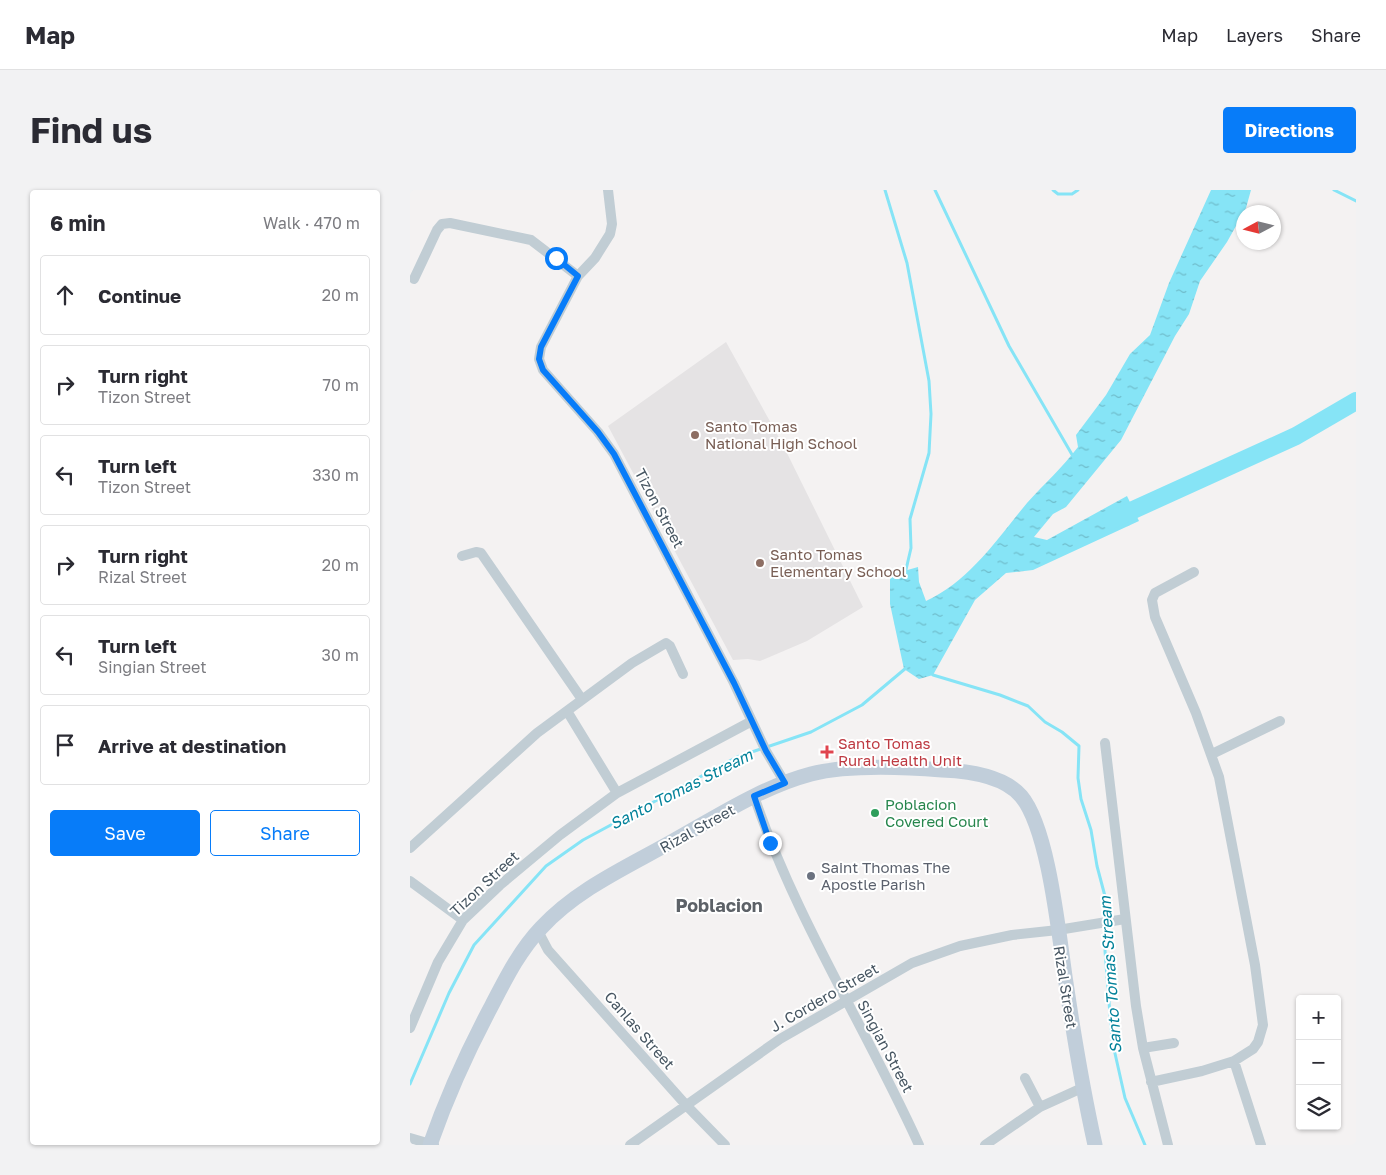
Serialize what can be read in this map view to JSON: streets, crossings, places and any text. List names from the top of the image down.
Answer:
{
  "streets": {
    "street": [
      "Tizon Street",
      "Rizal Street",
      "J. Cordero Street",
      "Canlas Street",
      "Singian Street"
    ]
  },
  "crossings": [
    ["Tizon Street", "Rizal Street"],
    ["Rizal Street", "J. Cordero Street"],
    ["Rizal Street", "Canlas Street"],
    ["Rizal Street", "Singian Street"],
    ["J. Cordero Street", "Canlas Street"],
    ["J. Cordero Street", "Singian Street"]
  ],
  "districts": ["Poblacion"],
  "water": ["Santo Tomas Stream"],
  "places": {
    "other": [
      "Santo Tomas National High School",
      "Santo Tomas Elementary School",
      "Poblacion Covered Court",
      "Saint Thomas The Apostle Parish"
    ],
    "health": ["Santo Tomas Rural Health Unit"]
  },
  "north": "left",
  "page": {
    "header": "Map",
    "nav": ["Map", "Layers", "Share"],
    "buttons": [
      "Directions",
      ["Save", "Share"]
    ],
    "title": "Find us",
    "heading": ["6 min", "Walk · 470 m"],
    "list": [
      ["Continue", "20 m"],
      ["Turn right", "Tizon Street", "70 m"],
      ["Turn left", "Tizon Street", "330 m"],
      ["Turn right", "Rizal Street", "20 m"],
      ["Turn left", "Singian Street", "30 m"],
      "Arrive at destination"
    ],
    "map_buttons": ["+", "−"]
  }
}
